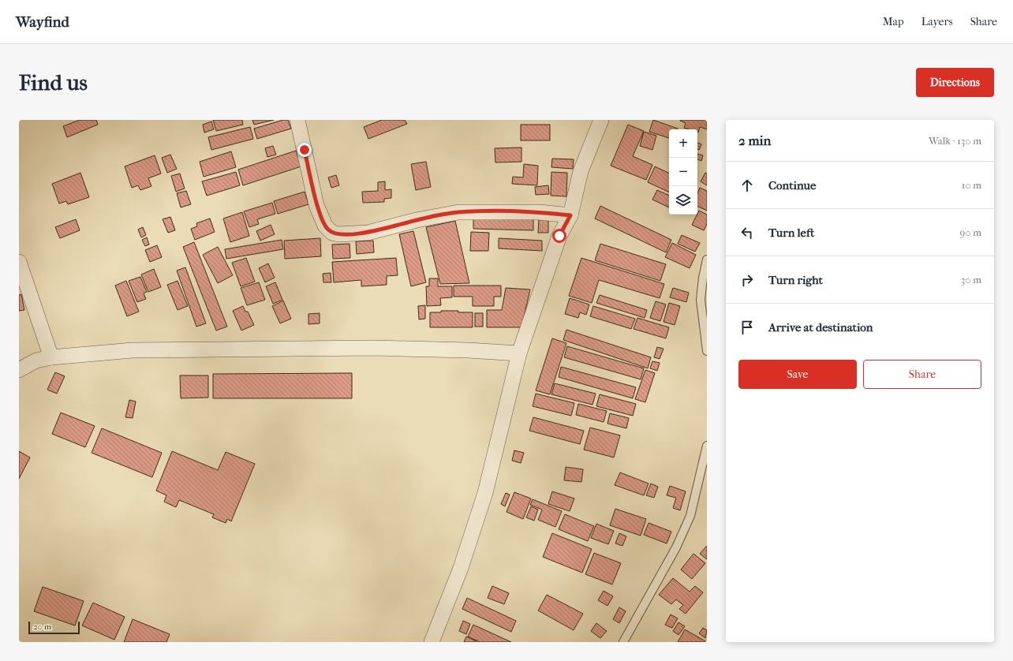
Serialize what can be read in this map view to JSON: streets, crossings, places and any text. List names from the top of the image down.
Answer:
{
  "scale_bar": "20 m",
  "page": {
    "header": "Wayfind",
    "nav": ["Map", "Layers", "Share"],
    "buttons": [
      "Directions",
      ["Save", "Share"]
    ],
    "title": "Find us",
    "heading": ["2 min", "Walk · 130 m"],
    "map_buttons": ["+", "−"],
    "list": [
      ["Continue", "10 m"],
      ["Turn left", "90 m"],
      ["Turn right", "30 m"],
      "Arrive at destination"
    ],
    "scale": "20 m"
  }
}
